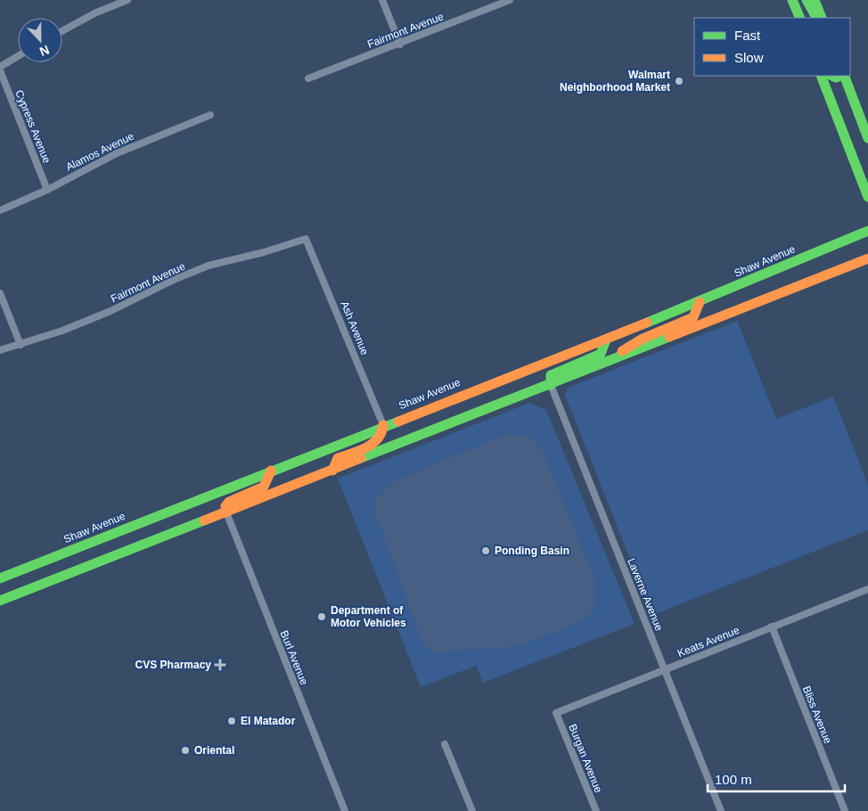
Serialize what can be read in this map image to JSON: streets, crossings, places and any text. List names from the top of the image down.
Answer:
{
  "streets": {
    "main road": ["Shaw Avenue"],
    "street": [
      "Fairmont Avenue",
      "Cypress Avenue",
      "Alamos Avenue",
      "Ash Avenue",
      "Laverne Avenue",
      "Keats Avenue",
      "Burl Avenue",
      "Bliss Avenue",
      "Burgan Avenue"
    ]
  },
  "crossings": [
    ["Fairmont Avenue", "Ash Avenue"],
    ["Cypress Avenue", "Alamos Avenue"],
    ["Shaw Avenue", "Ash Avenue"],
    ["Laverne Avenue", "Keats Avenue"],
    ["Keats Avenue", "Bliss Avenue"],
    ["Keats Avenue", "Burgan Avenue"]
  ],
  "places": {
    "other": [
      "Walmart Neighborhood Market",
      "Ponding Basin",
      "Department of Motor Vehicles",
      "El Matador",
      "Oriental"
    ],
    "health": ["CVS Pharmacy"]
  },
  "legend": ["Fast", "Slow"],
  "scale_bar": "100 m",
  "north": "bottom"
}
